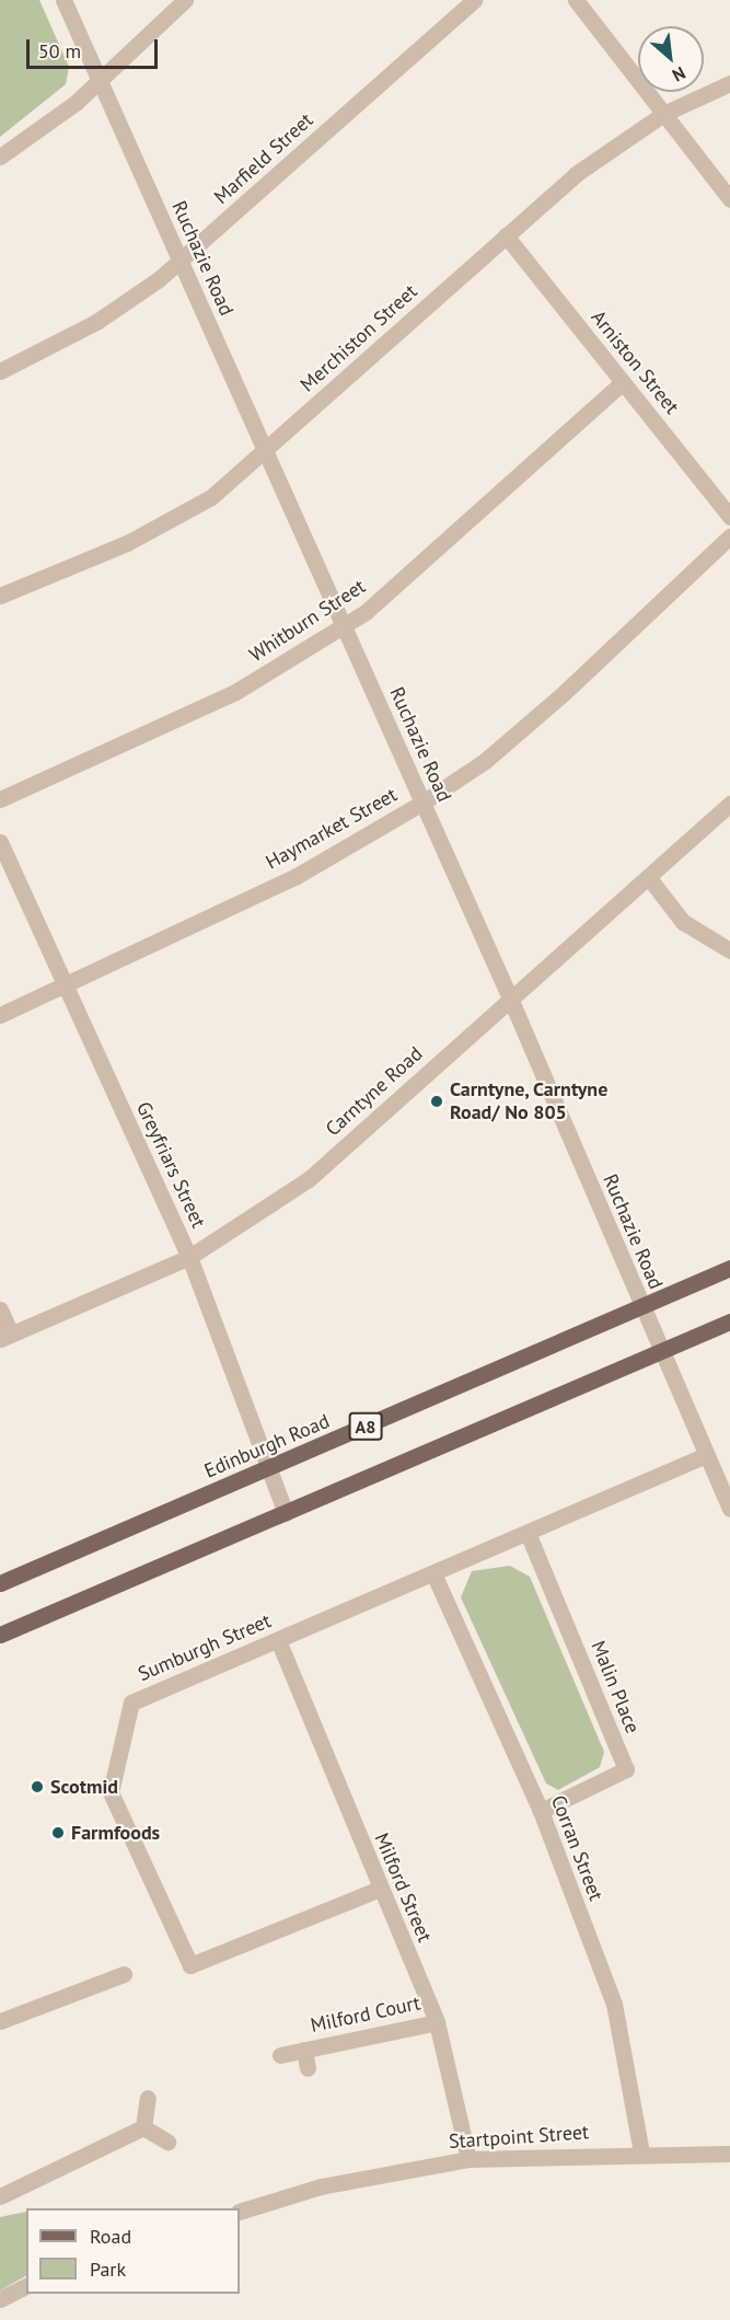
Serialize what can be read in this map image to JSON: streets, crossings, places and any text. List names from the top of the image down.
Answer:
{
  "streets": {
    "main road": ["A8", "Edinburgh Road"],
    "street": [
      "Marfield Street",
      "Ruchazie Road",
      "Merchiston Street",
      "Arniston Street",
      "Whitburn Street",
      "Haymarket Street",
      "Carntyne Road",
      "Greyfriars Street",
      "Sumburgh Street",
      "Malin Place",
      "Corran Street",
      "Milford Street",
      "Milford Court",
      "Startpoint Street"
    ]
  },
  "crossings": [
    ["Marfield Street", "Ruchazie Road"],
    ["Ruchazie Road", "Merchiston Street"],
    ["Ruchazie Road", "Whitburn Street"],
    ["Ruchazie Road", "Haymarket Street"],
    ["Ruchazie Road", "Carntyne Road"],
    ["Ruchazie Road", "A8"],
    ["Ruchazie Road", "Edinburgh Road"],
    ["Ruchazie Road", "Sumburgh Street"],
    ["Merchiston Street", "Arniston Street"],
    ["Arniston Street", "Whitburn Street"],
    ["Haymarket Street", "Greyfriars Street"],
    ["Carntyne Road", "Greyfriars Street"],
    ["Greyfriars Street", "A8"],
    ["Greyfriars Street", "Edinburgh Road"],
    ["Sumburgh Street", "Malin Place"],
    ["Sumburgh Street", "Corran Street"],
    ["Sumburgh Street", "Milford Street"],
    ["Malin Place", "Corran Street"],
    ["Corran Street", "Startpoint Street"],
    ["Milford Street", "Milford Court"],
    ["Milford Street", "Startpoint Street"]
  ],
  "places": ["Carntyne, Carntyne Road/ No 805", "Scotmid", "Farmfoods"],
  "legend": ["Road", "Park"],
  "scale_bar": "50 m",
  "north": "bottom right"
}
